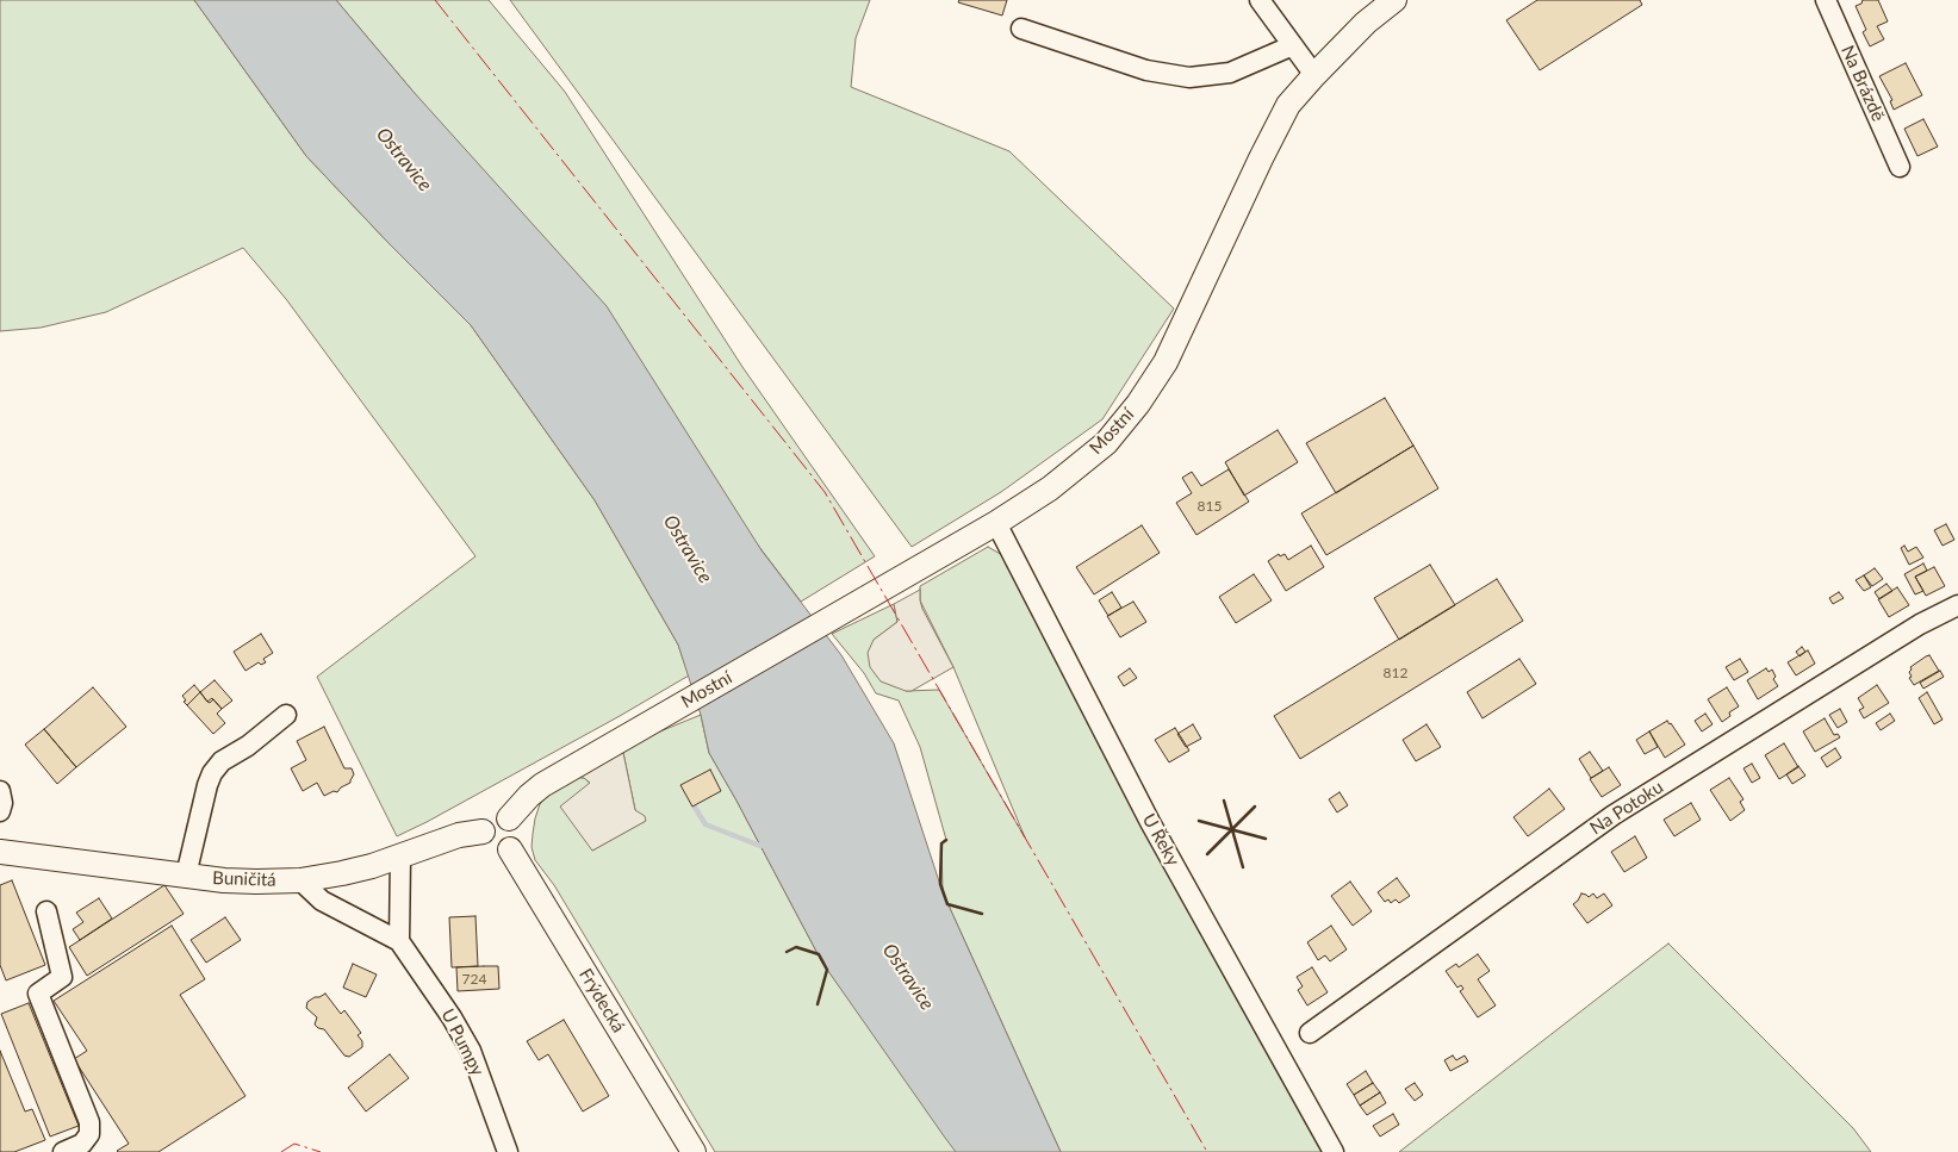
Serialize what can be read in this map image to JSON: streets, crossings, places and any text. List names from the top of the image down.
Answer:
{
  "streets": {
    "main road": ["Mostní", "Buničitá", "Frýdecká"],
    "street": [
      "Na Brázdě",
      "Na Potoku",
      "U Řeky",
      "U Pumpy"
    ]
  },
  "crossings": [
    ["Mostní", "U Řeky"],
    ["Mostní", "Buničitá"],
    ["Mostní", "Frýdecká"],
    ["Buničitá", "Frýdecká"],
    ["Buničitá", "U Pumpy"]
  ],
  "water": ["Ostravice"],
  "house_numbers": ["815", "812", "724"]
}
